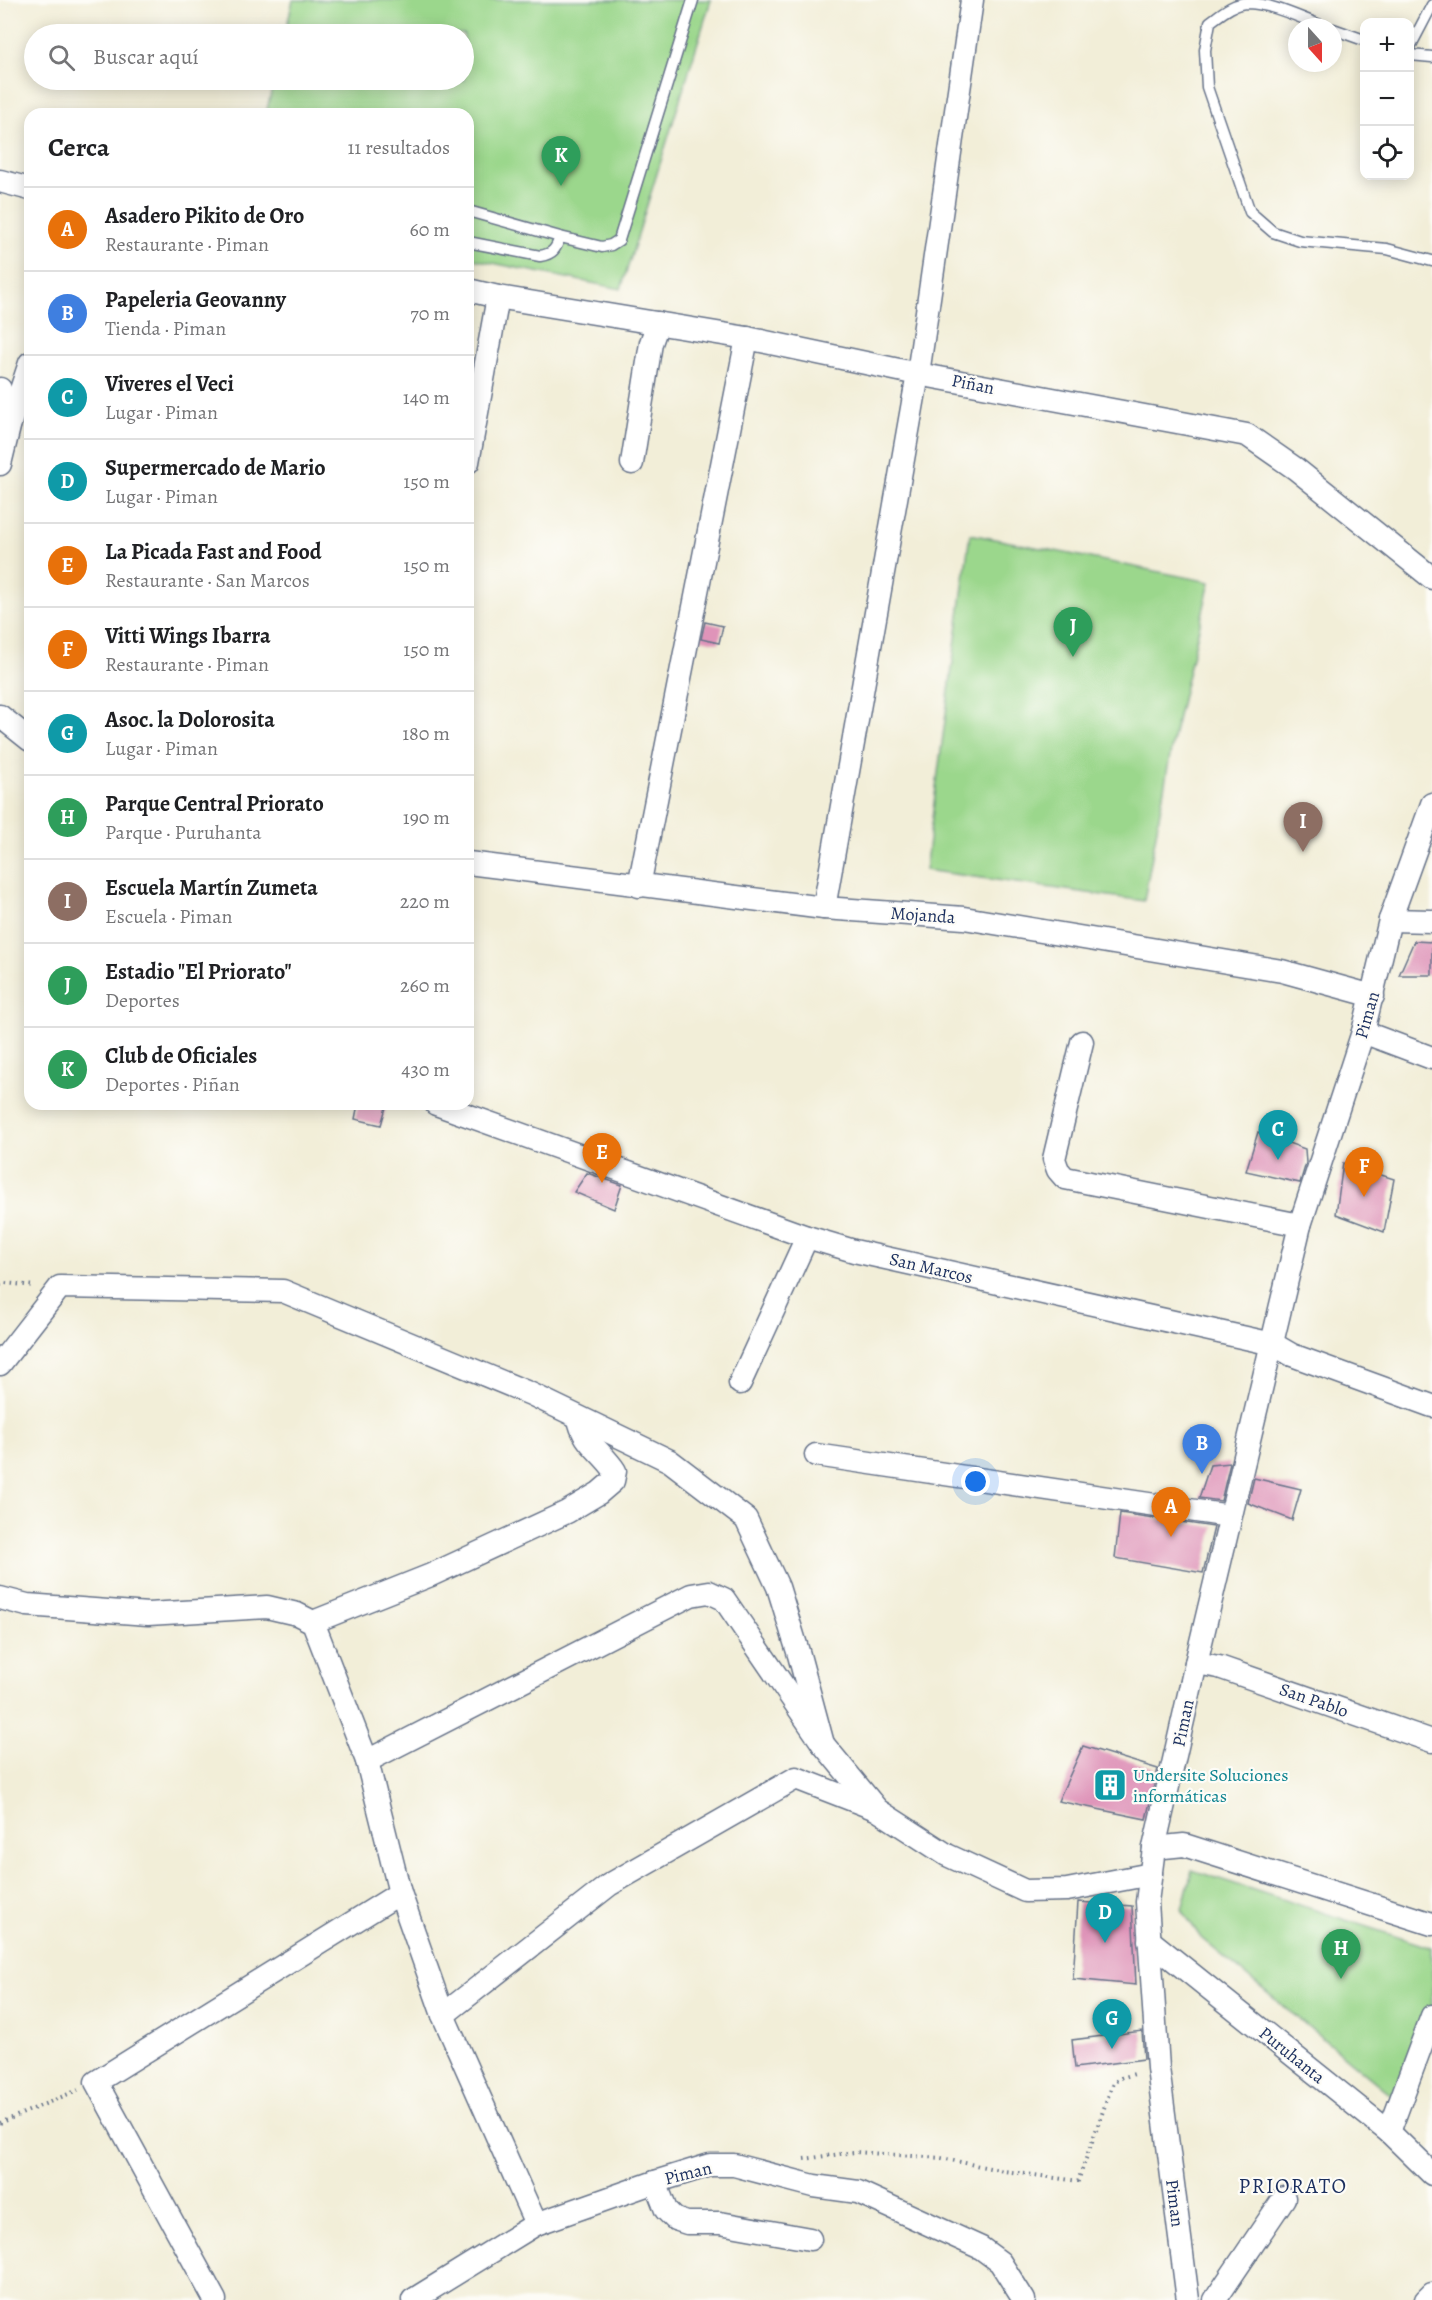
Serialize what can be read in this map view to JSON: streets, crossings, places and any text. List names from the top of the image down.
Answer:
{
  "streets": {
    "street": [
      "Piñan",
      "Mojanda",
      "Piman",
      "San Marcos",
      "San Pablo",
      "Puruhanta"
    ]
  },
  "crossings": [
    ["Mojanda", "Piman"],
    ["Piman", "San Marcos"],
    ["Piman", "San Pablo"],
    ["Piman", "Puruhanta"]
  ],
  "districts": ["PRIORATO"],
  "places": {
    "building": ["Undersite Soluciones informáticas"]
  },
  "north": "bottom",
  "page": {
    "map_buttons": ["+", "−"],
    "search": "Buscar aquí",
    "heading": ["Cerca", "11 resultados"],
    "pins": [
      "K",
      "J",
      "I",
      "C",
      "E",
      "F",
      "B",
      "A",
      "D",
      "H",
      "G"
    ],
    "list": [
      {
        "mark": "A",
        "name": "Asadero Pikito de Oro",
        "note": "Restaurante · Piman",
        "value": "60 m"
      },
      {
        "mark": "B",
        "name": "Papeleria Geovanny",
        "note": "Tienda · Piman",
        "value": "70 m"
      },
      {
        "mark": "C",
        "name": "Viveres el Veci",
        "note": "Lugar · Piman",
        "value": "140 m"
      },
      {
        "mark": "D",
        "name": "Supermercado de Mario",
        "note": "Lugar · Piman",
        "value": "150 m"
      },
      {
        "mark": "E",
        "name": "La Picada Fast and Food",
        "note": "Restaurante · San Marcos",
        "value": "150 m"
      },
      {
        "mark": "F",
        "name": "Vitti Wings Ibarra",
        "note": "Restaurante · Piman",
        "value": "150 m"
      },
      {
        "mark": "G",
        "name": "Asoc. la Dolorosita",
        "note": "Lugar · Piman",
        "value": "180 m"
      },
      {
        "mark": "H",
        "name": "Parque Central Priorato",
        "note": "Parque · Puruhanta",
        "value": "190 m"
      },
      {
        "mark": "I",
        "name": "Escuela Martín Zumeta",
        "note": "Escuela · Piman",
        "value": "220 m"
      },
      {
        "mark": "J",
        "name": "Estadio \"El Priorato\"",
        "note": "Deportes",
        "value": "260 m"
      },
      {
        "mark": "K",
        "name": "Club de Oficiales",
        "note": "Deportes · Piñan",
        "value": "430 m"
      }
    ]
  }
}
